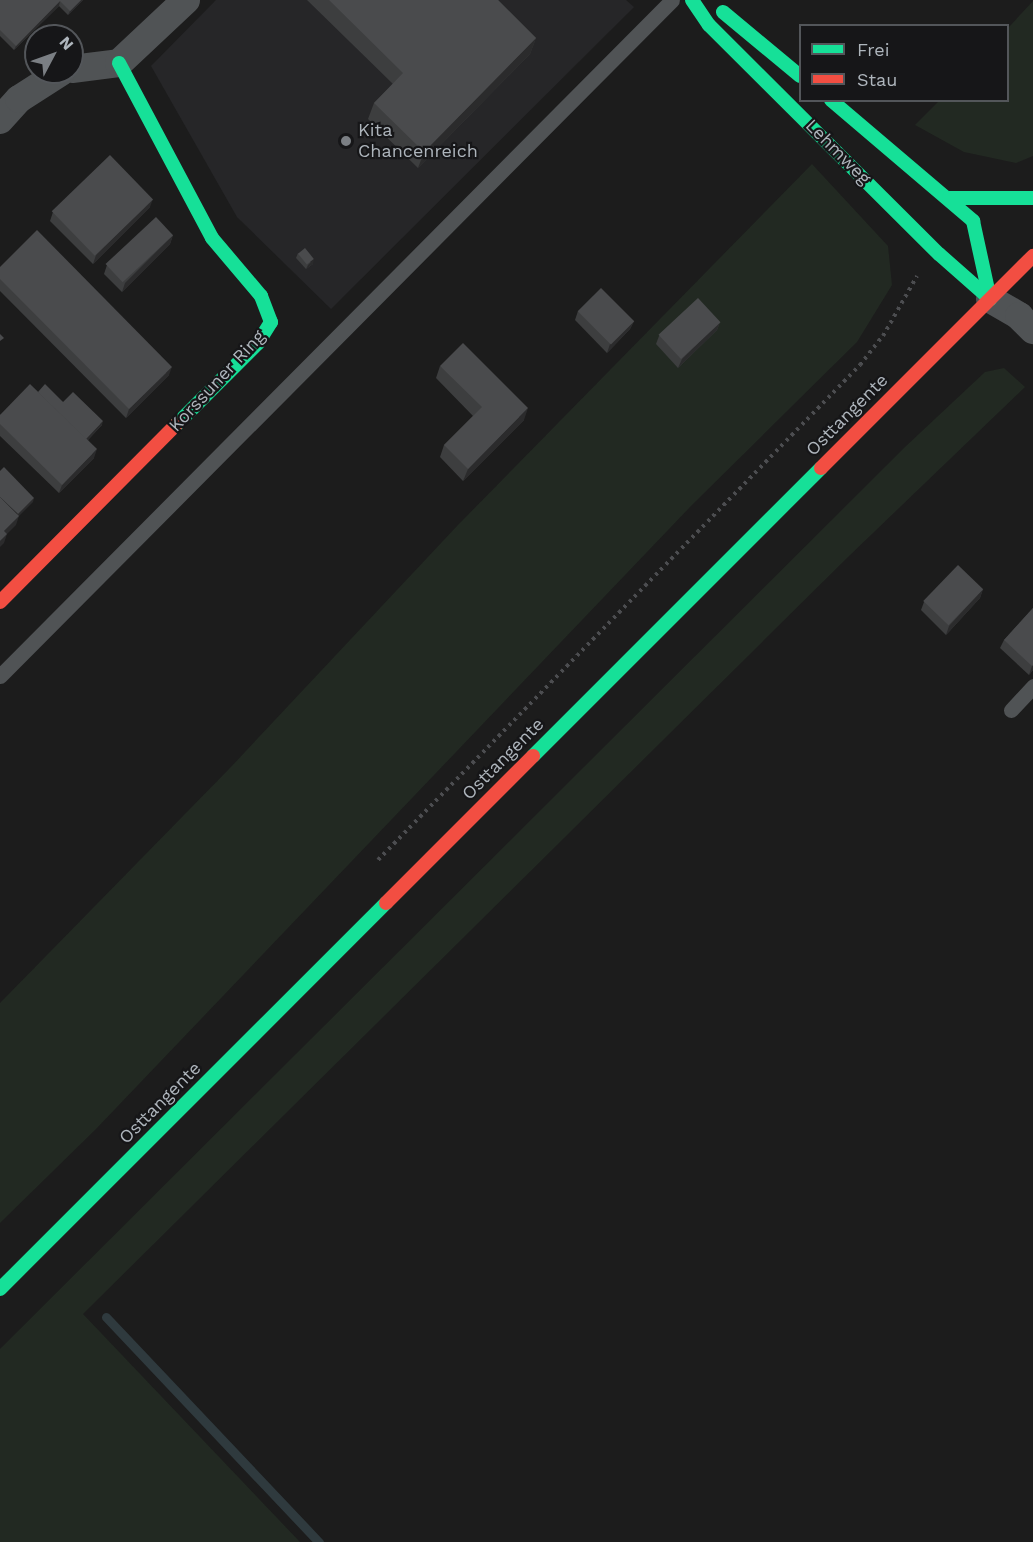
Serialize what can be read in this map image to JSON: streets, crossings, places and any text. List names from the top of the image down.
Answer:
{
  "streets": {
    "street": ["Lehmweg", "Korssuner Ring", "Osttangente"]
  },
  "crossings": [
    ["Lehmweg", "Osttangente"]
  ],
  "places": ["Kita Chancenreich"],
  "legend": ["Frei", "Stau"],
  "north": "top right"
}
